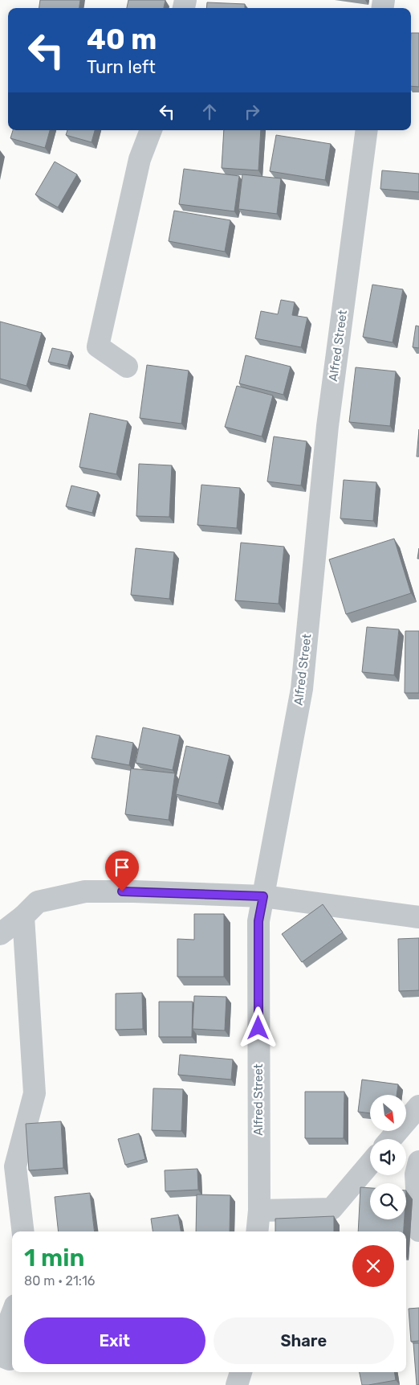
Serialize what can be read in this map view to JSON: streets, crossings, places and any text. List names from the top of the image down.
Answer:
{
  "streets": {
    "street": ["Alfred Street"]
  },
  "north": "bottom right",
  "page": {
    "turn": ["40 m", "Turn left"],
    "heading": ["1 min", "80 m · 21:16"],
    "buttons": ["Exit", "Share"]
  }
}
